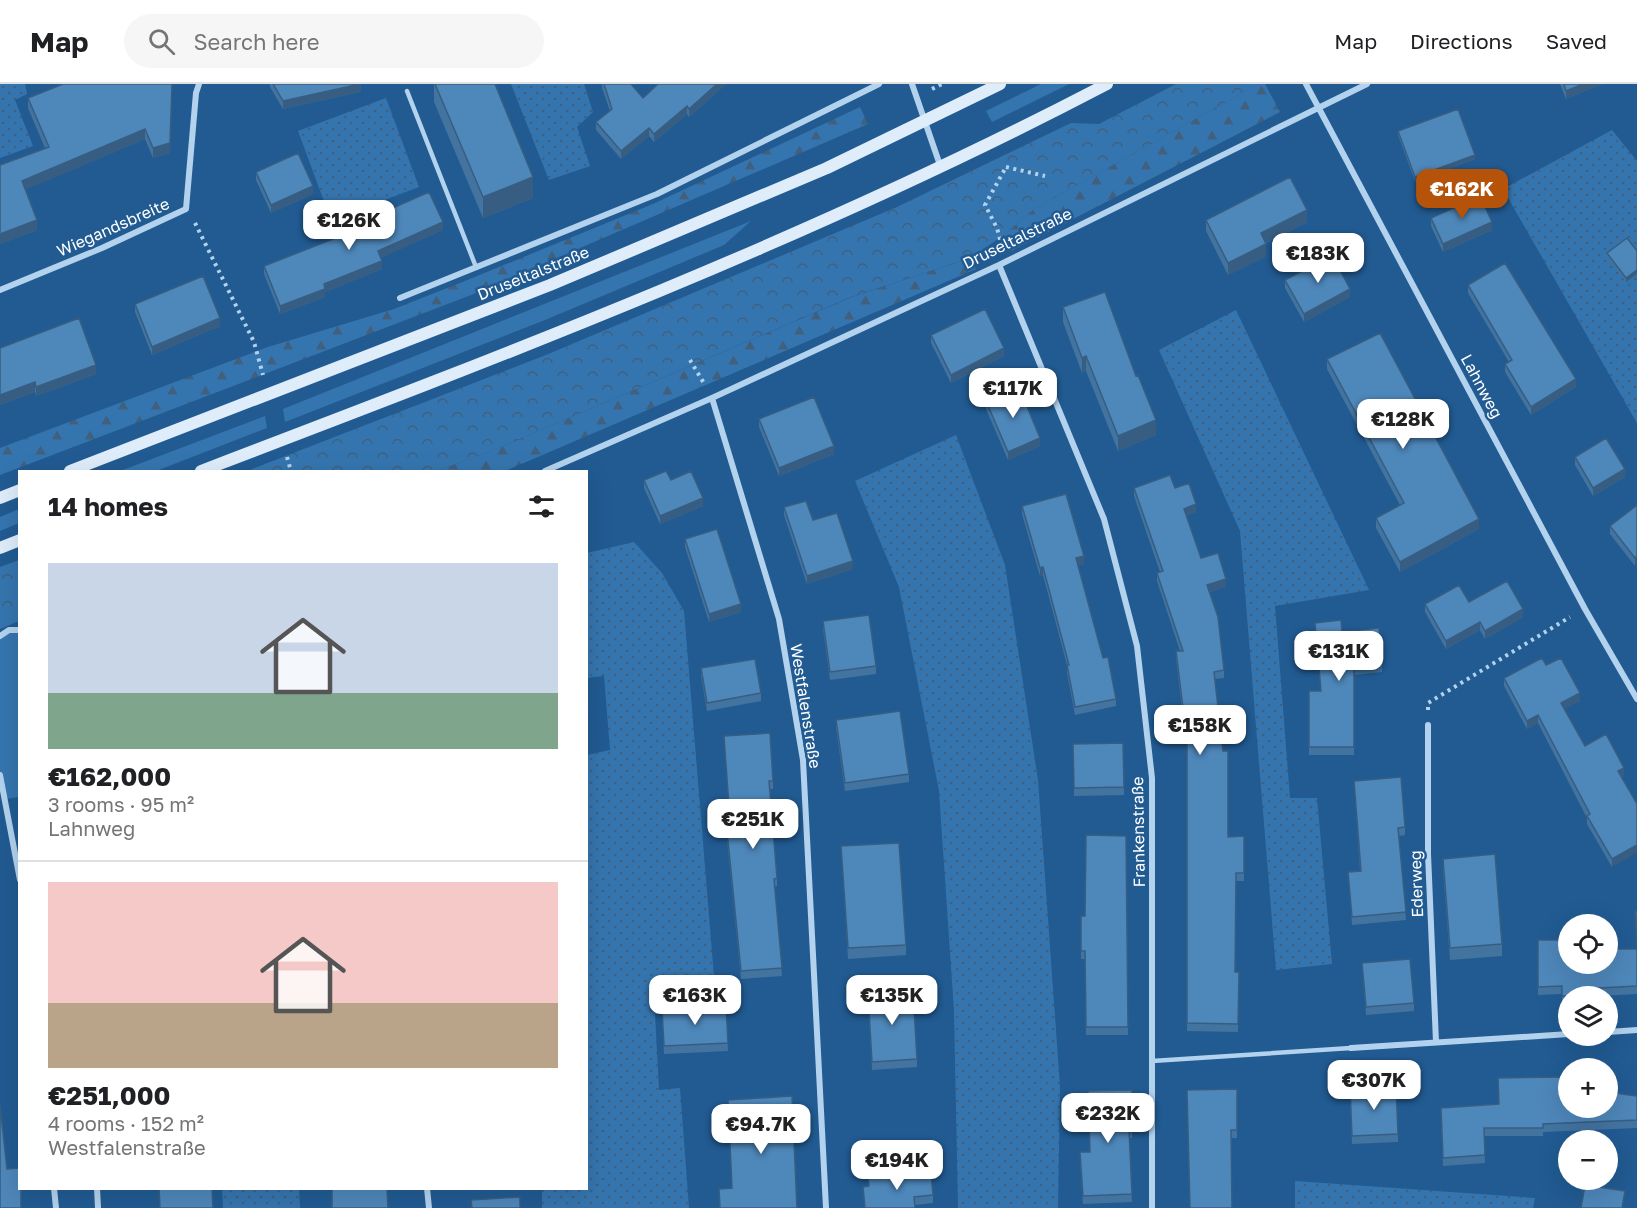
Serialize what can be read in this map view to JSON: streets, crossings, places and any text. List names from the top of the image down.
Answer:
{
  "streets": {
    "main road": ["Druseltalstraße"],
    "street": [
      "Wiegandsbreite",
      "Lahnweg",
      "Westfalenstraße",
      "Frankenstraße",
      "Ederweg"
    ]
  },
  "crossings": [
    ["Druseltalstraße", "Lahnweg"],
    ["Druseltalstraße", "Westfalenstraße"],
    ["Druseltalstraße", "Frankenstraße"]
  ],
  "page": {
    "header": "Map",
    "search": "Search here",
    "nav": ["Map", "Directions", "Saved"],
    "price": [
      "€162K",
      "€126K",
      "€183K",
      "€117K",
      "€128K",
      "€131K",
      "€158K",
      "€251K",
      "€163K",
      "€135K",
      "€307K",
      "€232K",
      "€94.7K",
      "€194K"
    ],
    "heading": "14 homes",
    "list": [
      {
        "name": "€162,000",
        "note": "3 rooms · 95 m² · Lahnweg"
      },
      {
        "name": "€251,000",
        "note": "4 rooms · 152 m² · Westfalenstraße"
      }
    ],
    "map_buttons": ["+", "−"]
  }
}
